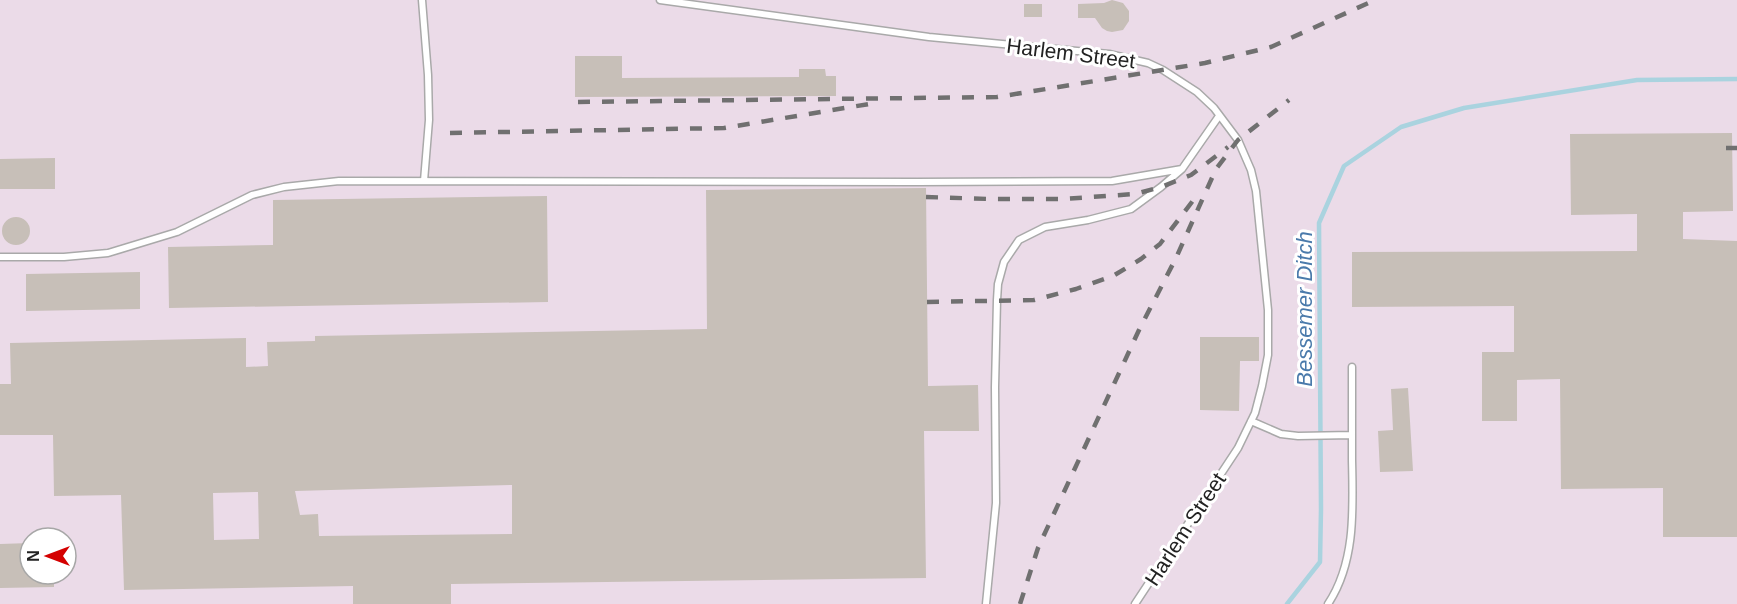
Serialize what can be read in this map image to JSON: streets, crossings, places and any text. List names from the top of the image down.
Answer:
{
  "streets": {
    "lane": ["Harlem Street"]
  },
  "water": ["Bessemer Ditch"],
  "north": "left"
}
